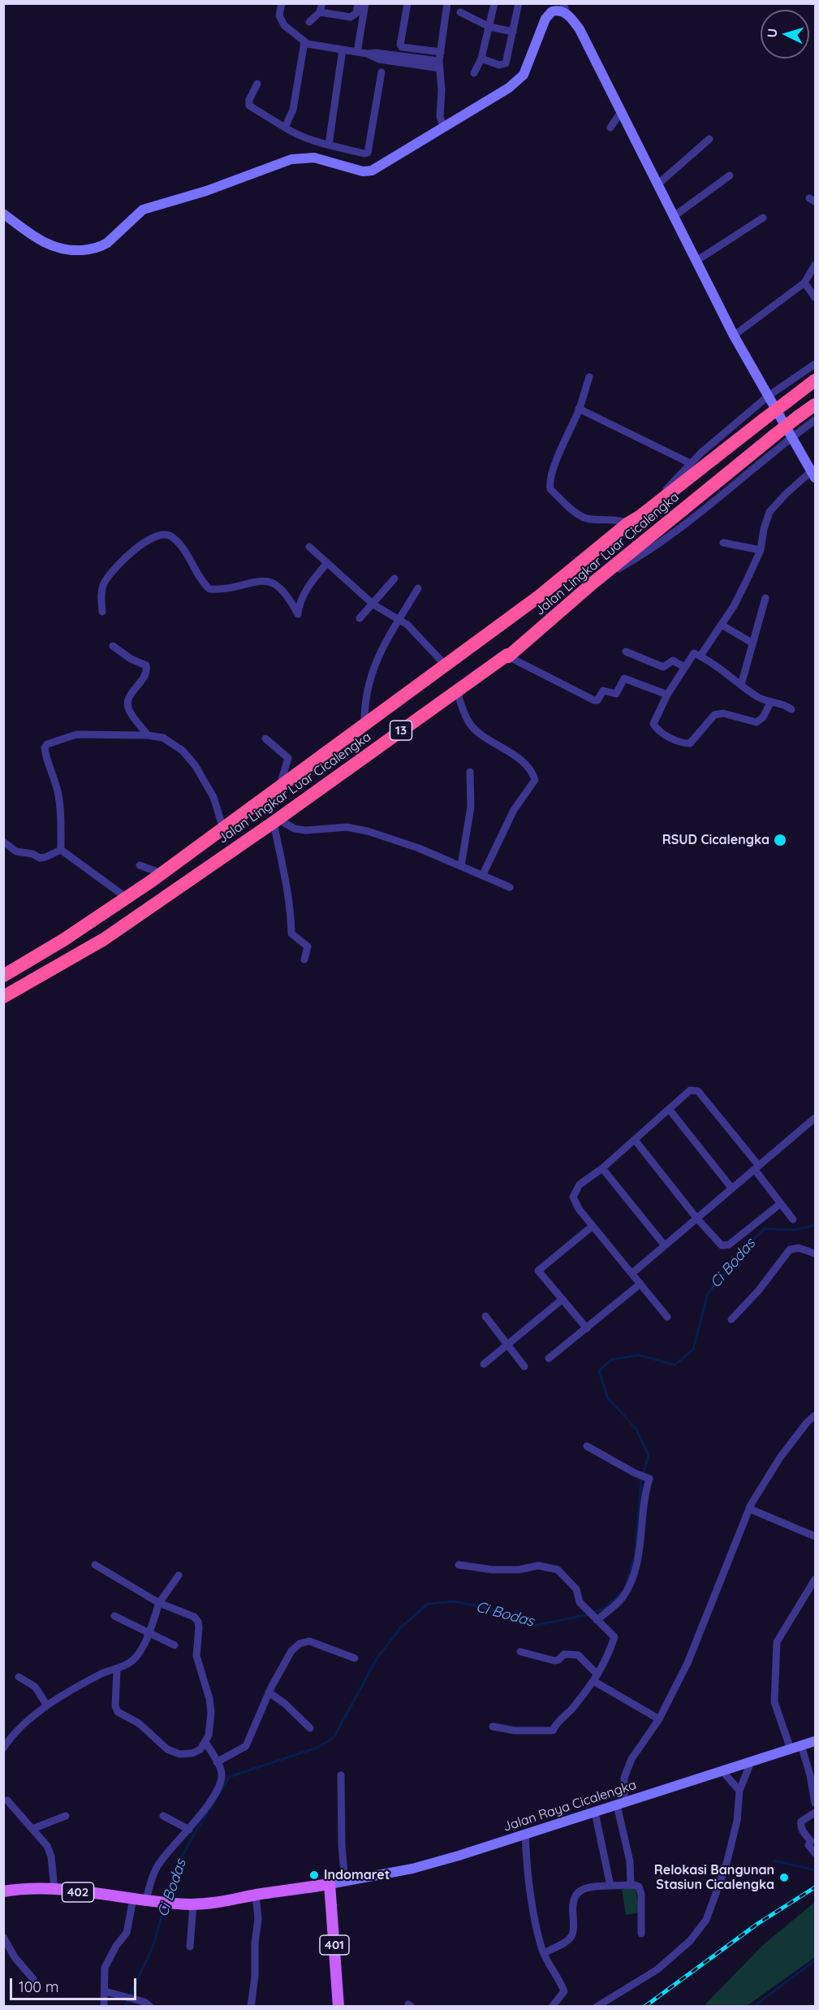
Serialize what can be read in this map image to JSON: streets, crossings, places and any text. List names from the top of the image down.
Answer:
{
  "streets": {
    "highway": ["Jalan Lingkar Luar Cicalengka", "13"],
    "main road": ["402", "401"],
    "street": ["Jalan Raya Cicalengka"]
  },
  "crossings": [
    ["Jalan Raya Cicalengka", "402"],
    ["Jalan Raya Cicalengka", "401"],
    ["402", "401"]
  ],
  "water": ["Ci Bodas"],
  "places": ["RSUD Cicalengka", "Indomaret", "Relokasi Bangunan Stasiun Cicalengka"],
  "scale_bar": "100 m",
  "north": "left"
}
